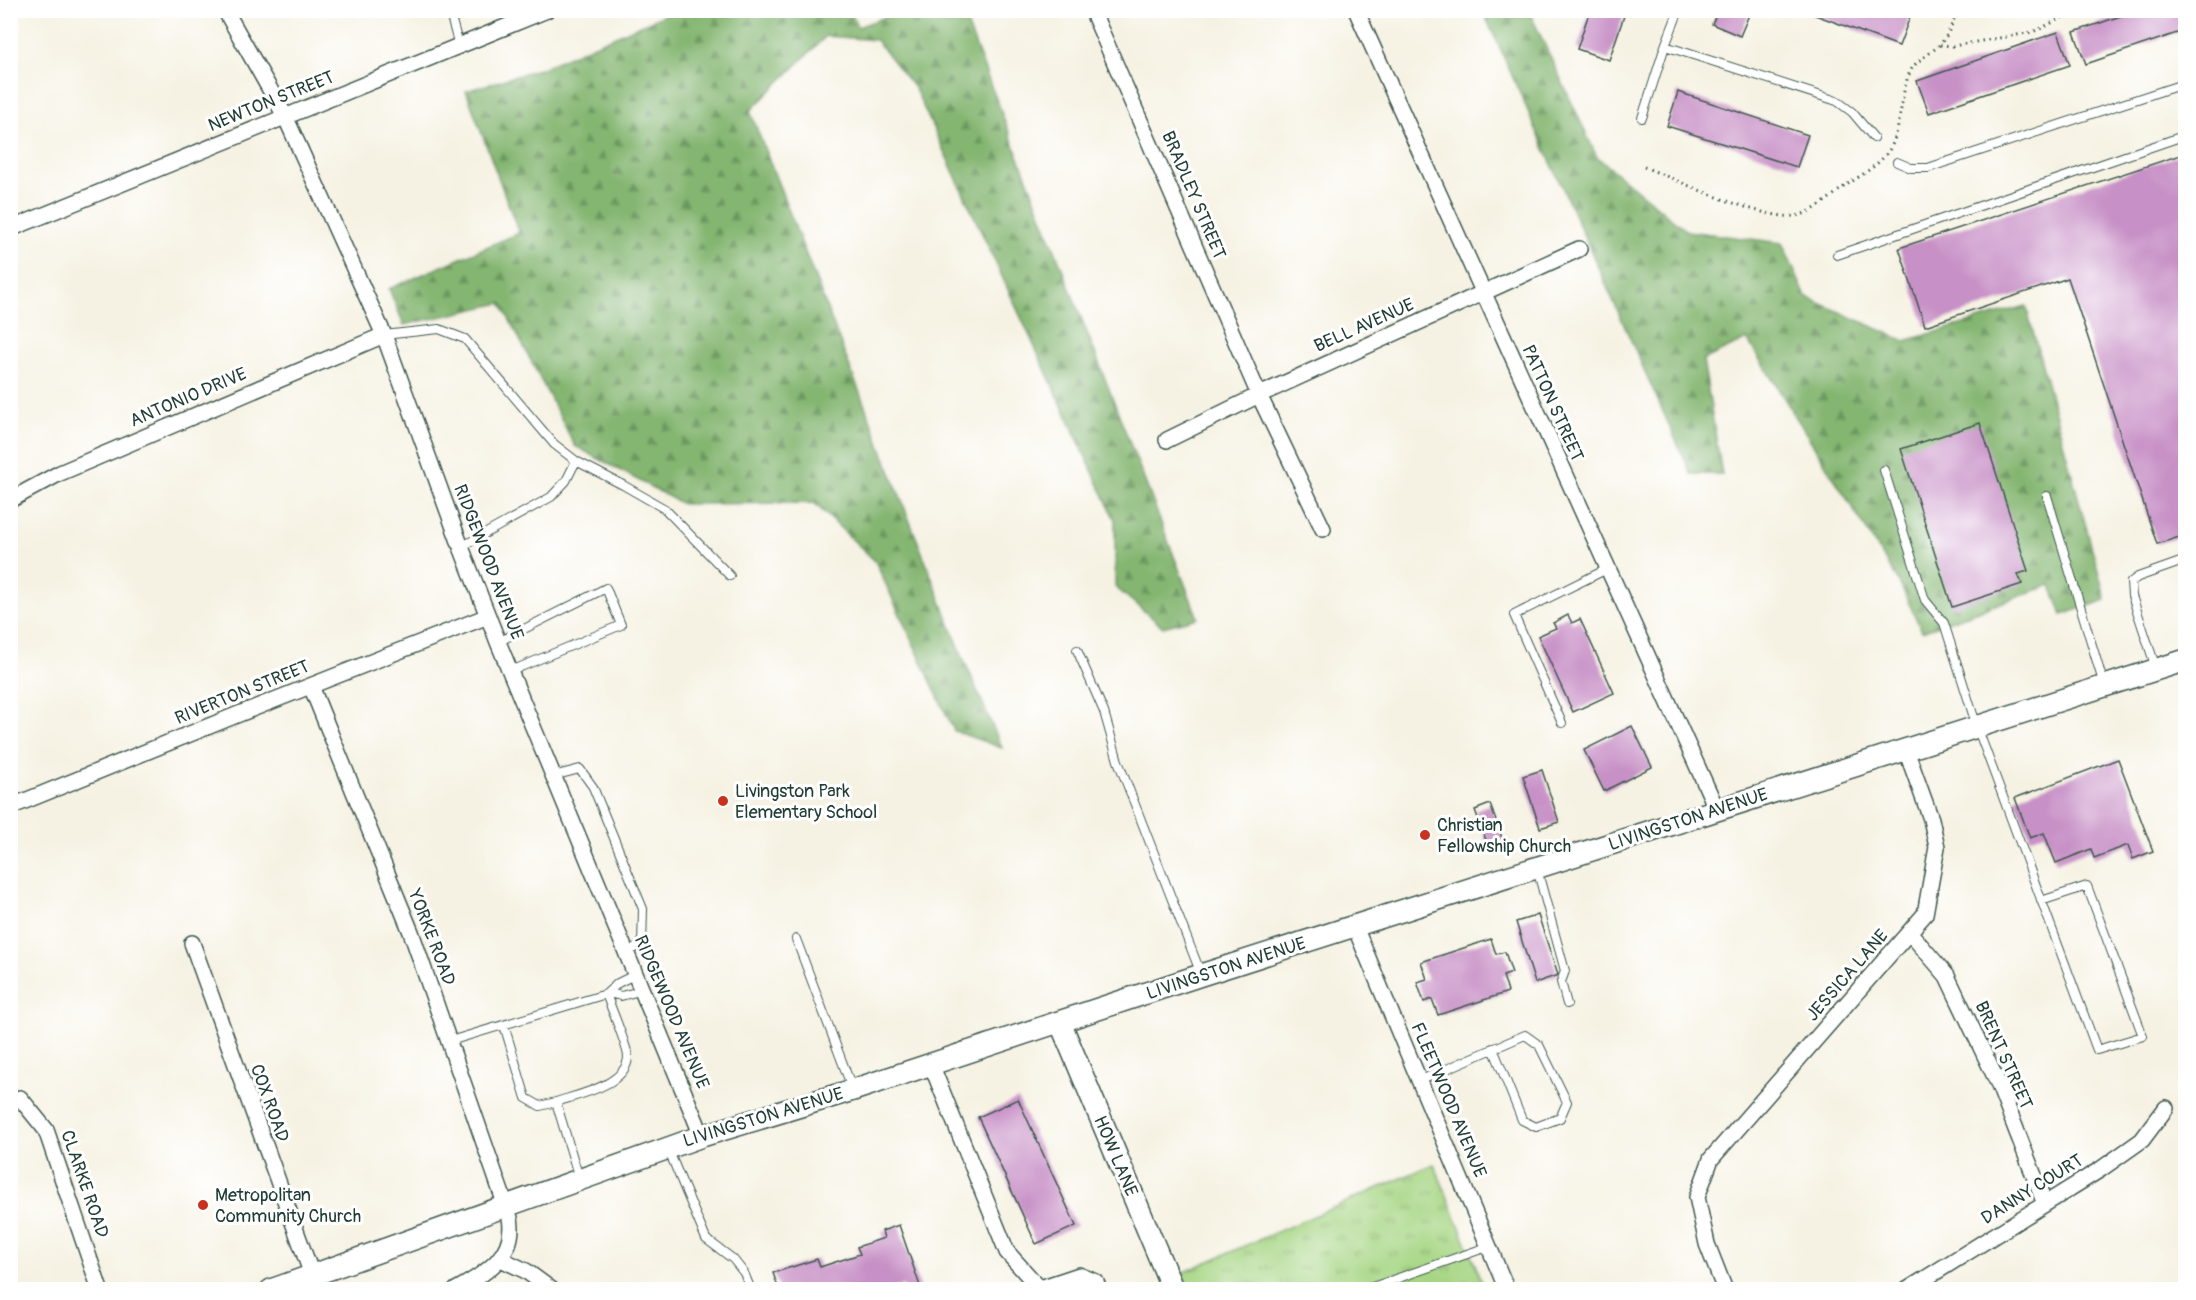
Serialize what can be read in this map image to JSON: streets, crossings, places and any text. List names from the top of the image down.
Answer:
{
  "streets": {
    "main road": ["LIVINGSTON AVENUE", "HOW LANE"],
    "street": [
      "NEWTON STREET",
      "BRADLEY STREET",
      "BELL AVENUE",
      "ANTONIO DRIVE",
      "PATTON STREET",
      "RIDGEWOOD AVENUE",
      "RIVERTON STREET",
      "YORKE ROAD",
      "JESSICA LANE",
      "BRENT STREET",
      "FLEETWOOD AVENUE",
      "COX ROAD",
      "CLARKE ROAD",
      "DANNY COURT"
    ]
  },
  "crossings": [
    ["NEWTON STREET", "RIDGEWOOD AVENUE"],
    ["BRADLEY STREET", "BELL AVENUE"],
    ["BELL AVENUE", "PATTON STREET"],
    ["ANTONIO DRIVE", "RIDGEWOOD AVENUE"],
    ["PATTON STREET", "LIVINGSTON AVENUE"],
    ["RIDGEWOOD AVENUE", "RIVERTON STREET"],
    ["RIDGEWOOD AVENUE", "LIVINGSTON AVENUE"],
    ["RIVERTON STREET", "YORKE ROAD"],
    ["LIVINGSTON AVENUE", "YORKE ROAD"],
    ["LIVINGSTON AVENUE", "JESSICA LANE"],
    ["LIVINGSTON AVENUE", "FLEETWOOD AVENUE"],
    ["LIVINGSTON AVENUE", "COX ROAD"],
    ["LIVINGSTON AVENUE", "HOW LANE"],
    ["JESSICA LANE", "BRENT STREET"],
    ["BRENT STREET", "DANNY COURT"]
  ],
  "places": ["Livingston Park Elementary School", "Christian Fellowship Church", "Metropolitan Community Church"]
}
